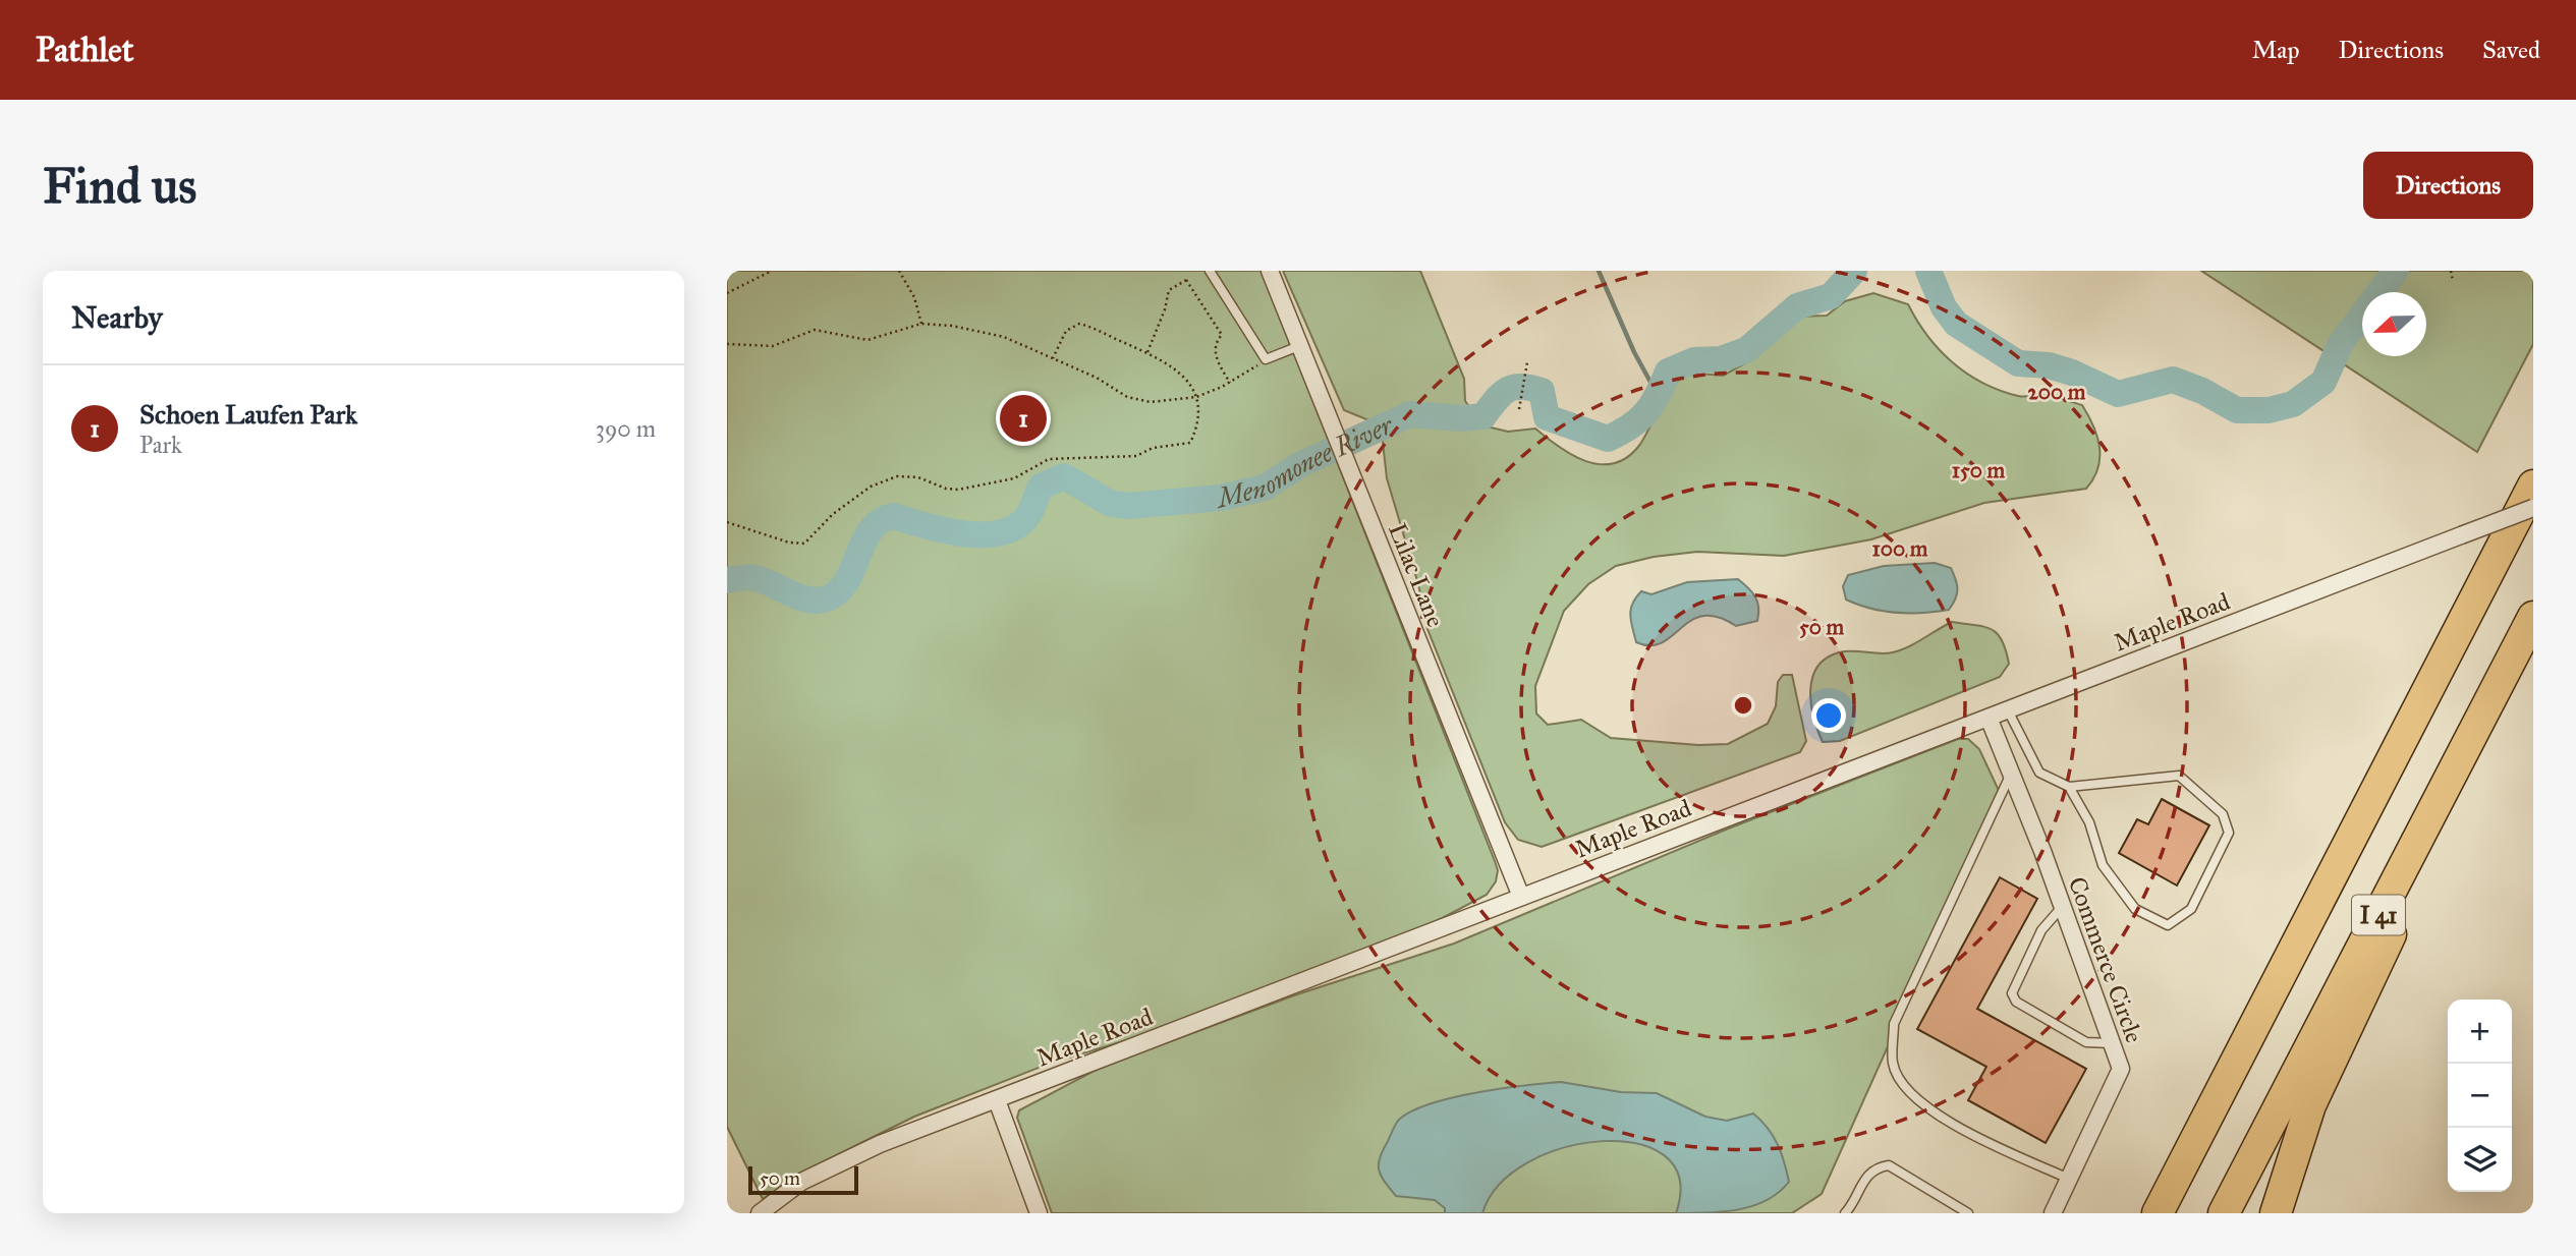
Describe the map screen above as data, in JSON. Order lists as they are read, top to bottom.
{
  "streets": {
    "highway": ["I 41"],
    "street": ["Lilac Lane", "Maple Road", "Commerce Circle"]
  },
  "crossings": [
    ["Lilac Lane", "Maple Road"],
    ["Maple Road", "Commerce Circle"]
  ],
  "water": ["Menomonee River"],
  "scale_bar": "50 m",
  "north": "left",
  "page": {
    "header": "Pathlet",
    "nav": ["Map", "Directions", "Saved"],
    "buttons": "Directions",
    "title": "Find us",
    "heading": "Nearby",
    "list": [
      {
        "mark": "1",
        "name": "Schoen Laufen Park",
        "note": "Park",
        "value": "390 m"
      }
    ],
    "pins": "1",
    "map_buttons": ["+", "−"],
    "scale": "50 m"
  },
  "rings": [
    "200 m",
    "150 m",
    "100 m",
    "50 m"
  ]
}
